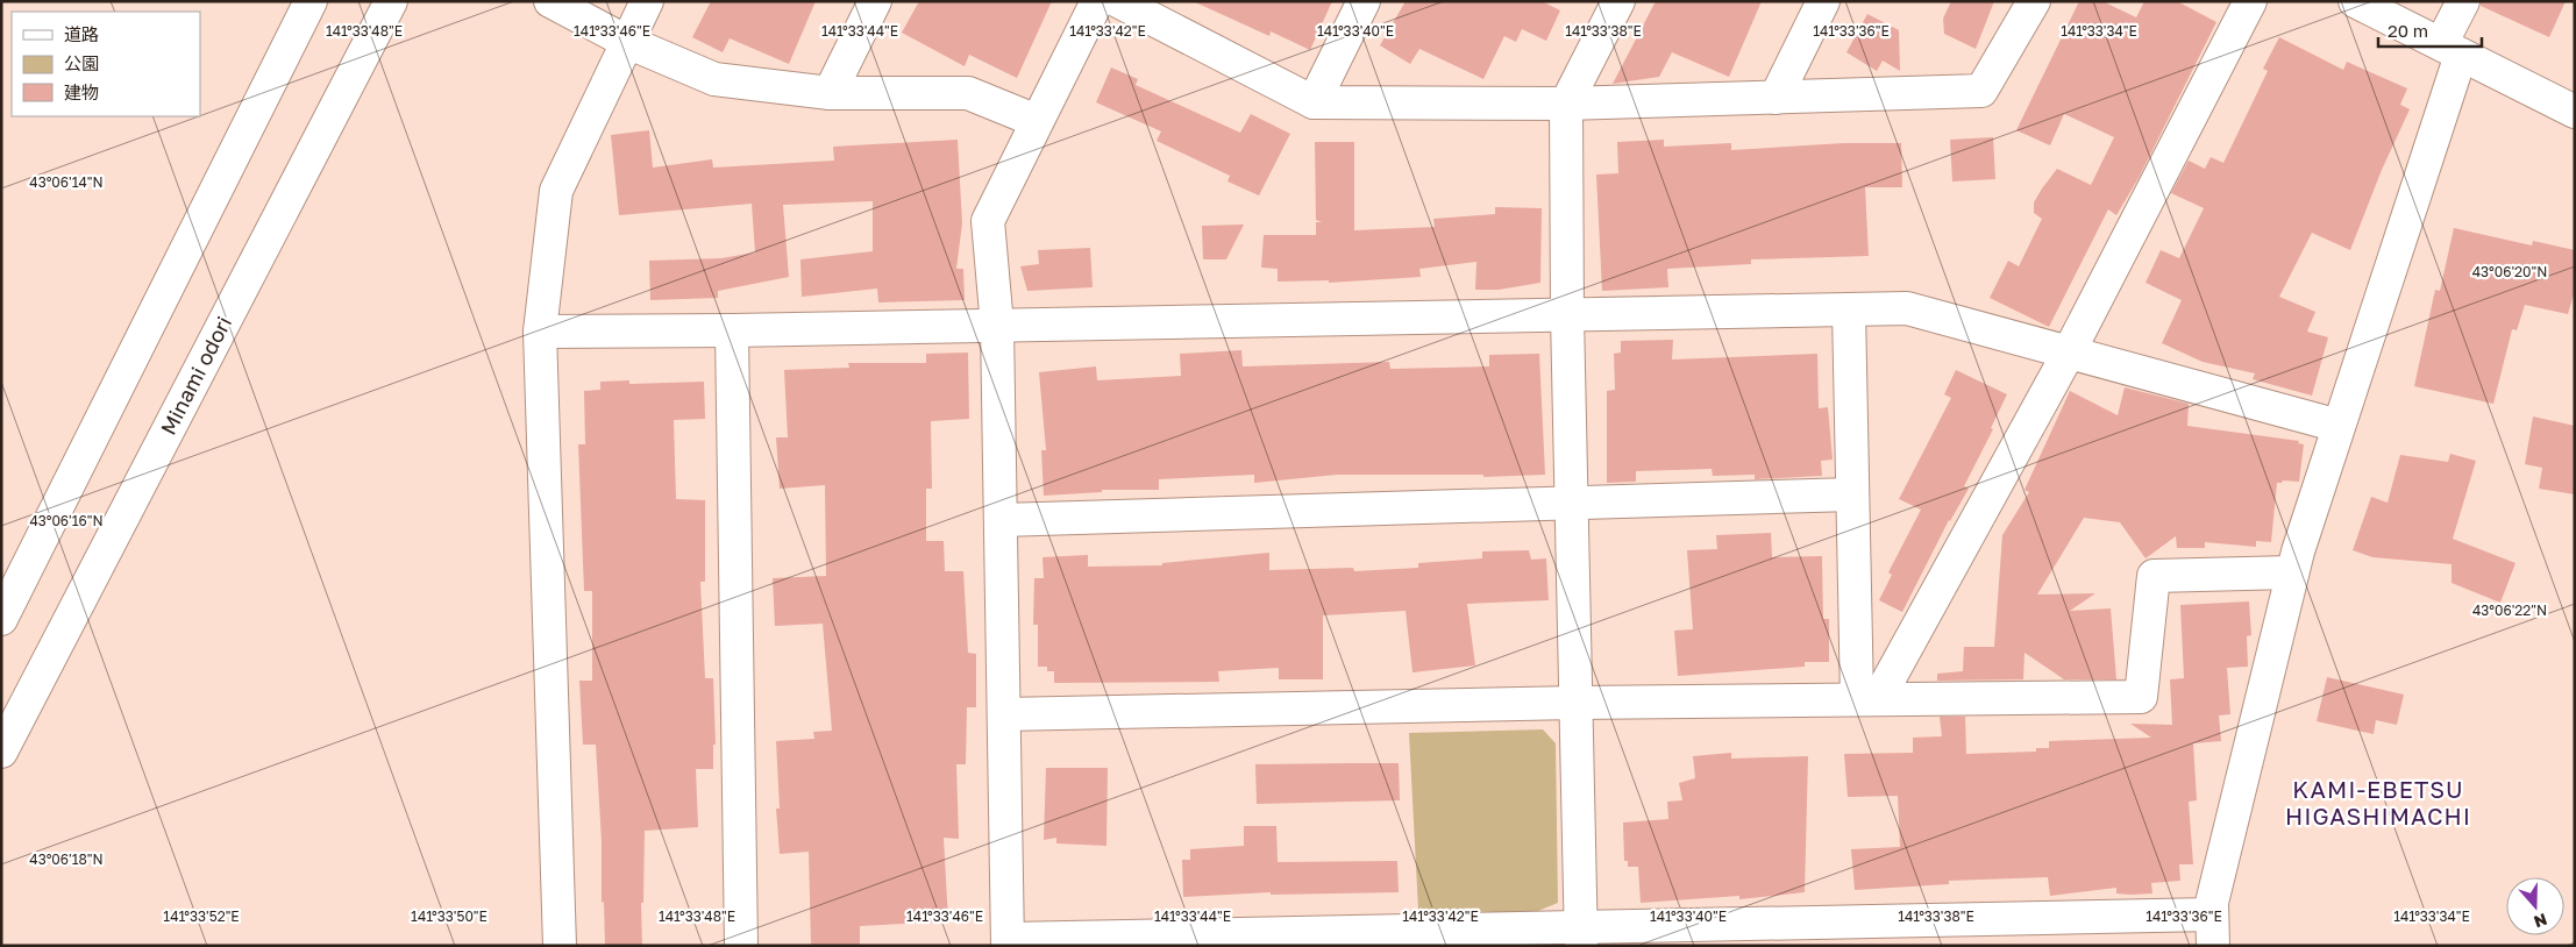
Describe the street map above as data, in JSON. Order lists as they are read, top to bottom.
{
  "streets": {
    "street": ["Minami odori"]
  },
  "districts": ["KAMI-EBETSU HIGASHIMACHI"],
  "legend": ["道路", "公園", "建物"],
  "scale_bar": "20 m",
  "north": "bottom",
  "coordinates": [
    "141°33'48\"E",
    "141°33'46\"E",
    "141°33'44\"E",
    "141°33'42\"E",
    "141°33'40\"E",
    "141°33'38\"E",
    "141°33'36\"E",
    "141°33'34\"E",
    "43°06'14\"N",
    "43°06'20\"N",
    "43°06'16\"N",
    "43°06'22\"N",
    "43°06'18\"N",
    "141°33'52\"E",
    "141°33'50\"E"
  ]
}
